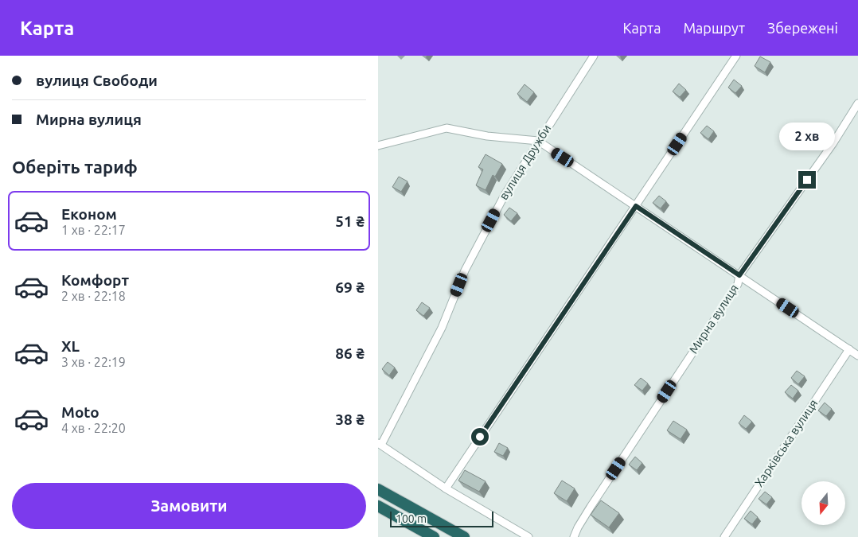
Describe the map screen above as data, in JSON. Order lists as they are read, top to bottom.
{
  "streets": {
    "street": ["вулиця Дружби", "Мирна вулиця", "Харківська вулиця"]
  },
  "scale_bar": "100 m",
  "north": "bottom",
  "page": {
    "header": "Карта",
    "nav": ["Карта", "Маршрут", "Збережені"],
    "banner": ["вулиця Свободи", "Мирна вулиця"],
    "bubble": "2 хв",
    "heading": "Оберіть тариф",
    "list": [
      {
        "name": "Економ",
        "note": "1 хв · 22:17",
        "value": "51 ₴"
      },
      {
        "name": "Комфорт",
        "note": "2 хв · 22:18",
        "value": "69 ₴"
      },
      {
        "name": "XL",
        "note": "3 хв · 22:19",
        "value": "86 ₴"
      },
      {
        "name": "Moto",
        "note": "4 хв · 22:20",
        "value": "38 ₴"
      }
    ],
    "buttons": "Замовити",
    "scale": "100 m"
  }
}
